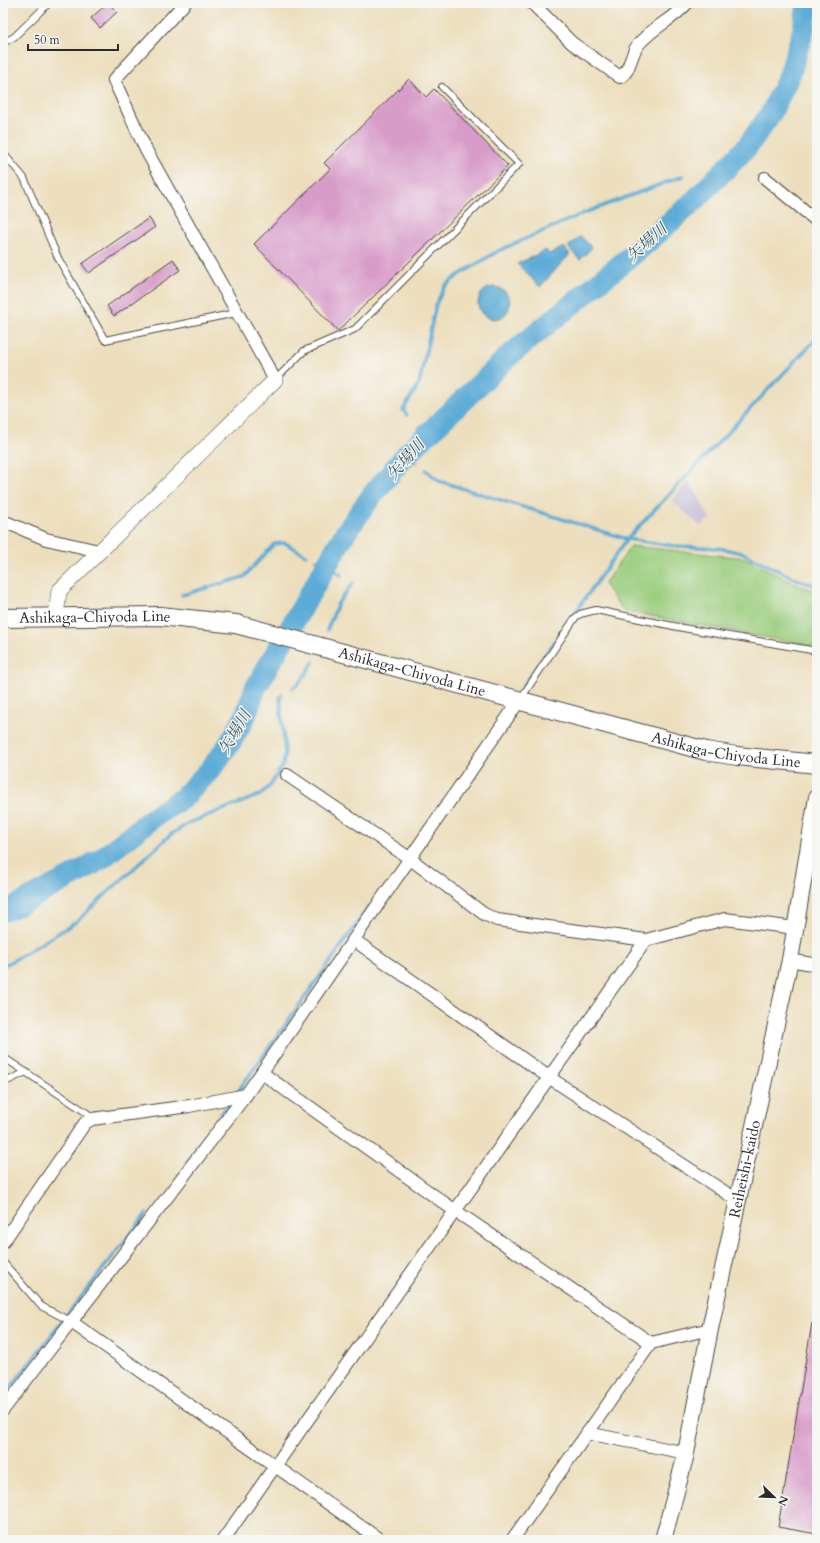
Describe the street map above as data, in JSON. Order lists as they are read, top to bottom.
{
  "streets": {
    "main road": ["Ashikaga-Chiyoda Line", "Reiheishi-kaido"]
  },
  "water": ["矢場川"],
  "scale_bar": "50 m",
  "north": "bottom right"
}
